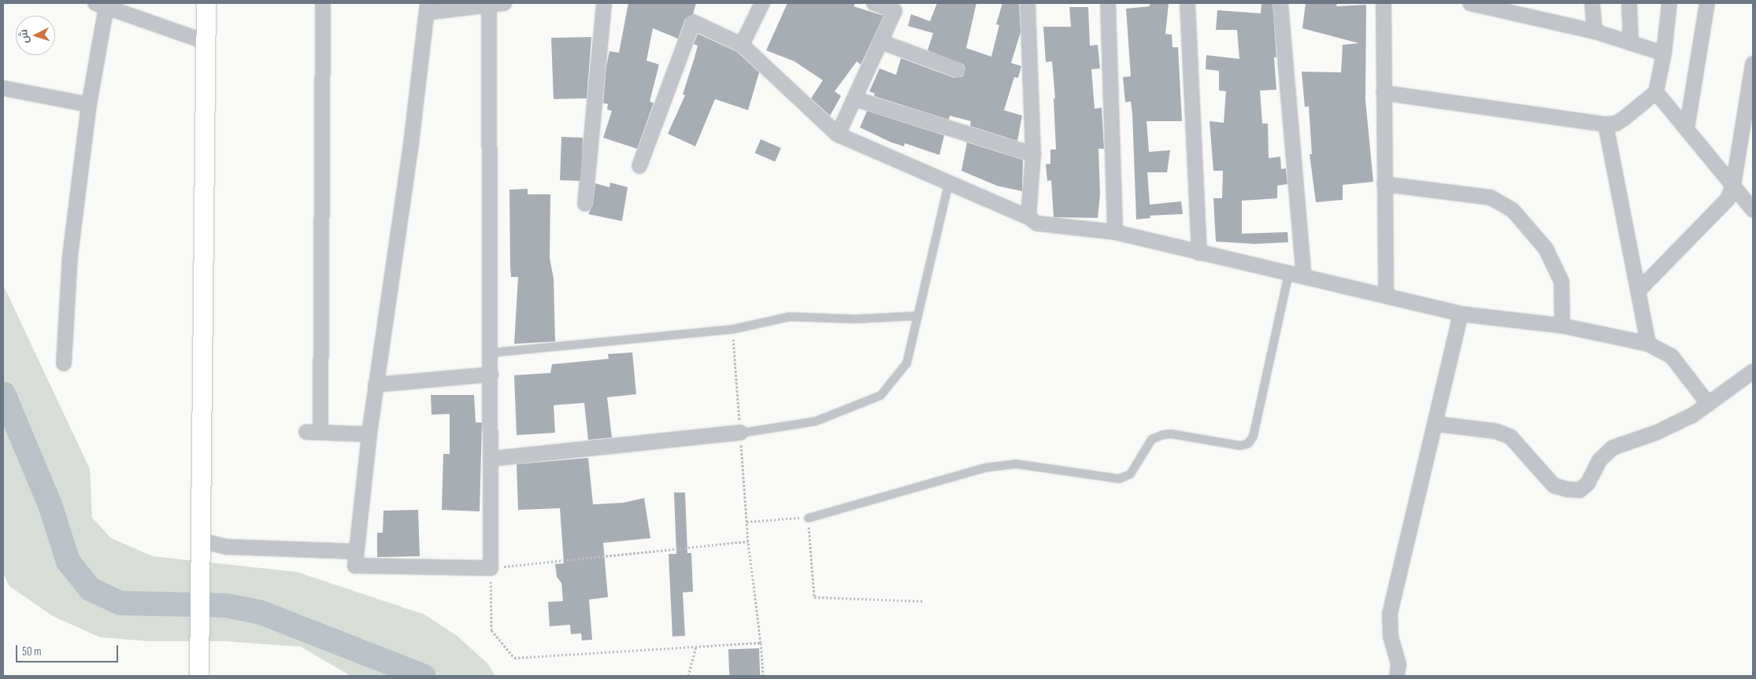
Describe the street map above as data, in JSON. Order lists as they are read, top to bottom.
{
  "scale_bar": "50 m",
  "north": "left"
}
